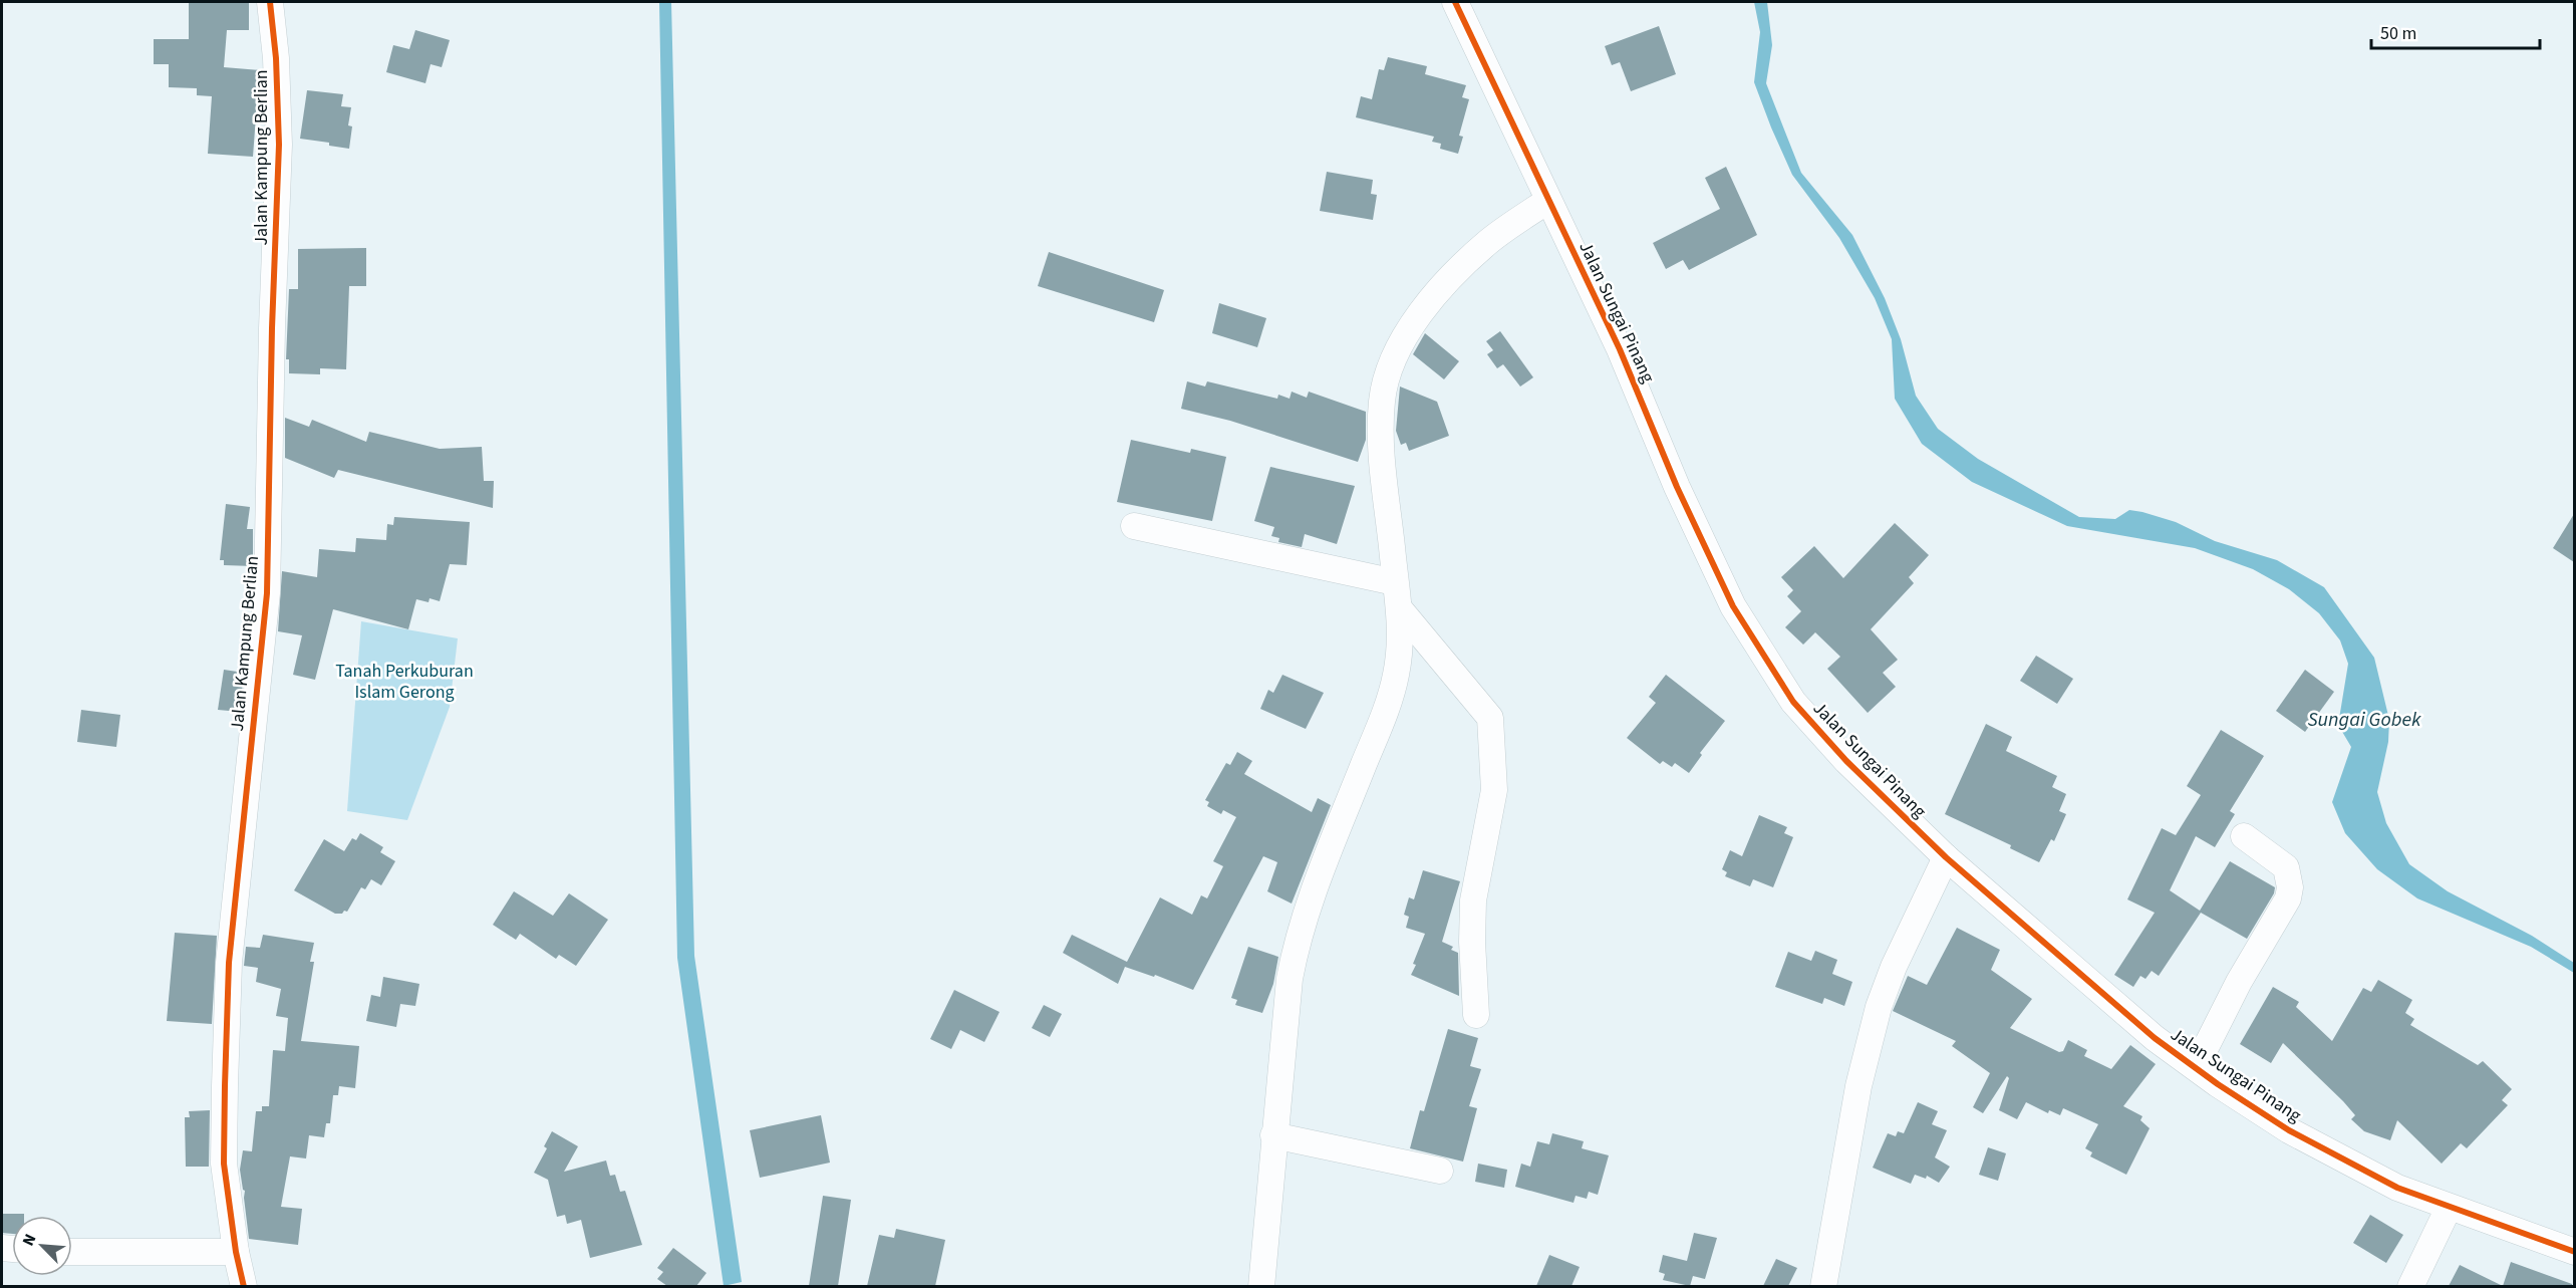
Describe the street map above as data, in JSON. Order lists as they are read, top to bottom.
{
  "streets": {
    "street": ["Jalan Kampung Berlian", "Jalan Sungai Pinang"]
  },
  "water": ["Sungai Gobek"],
  "parks": ["Tanah Perkuburan Islam Gerong"],
  "scale_bar": "50 m",
  "north": "top left"
}
